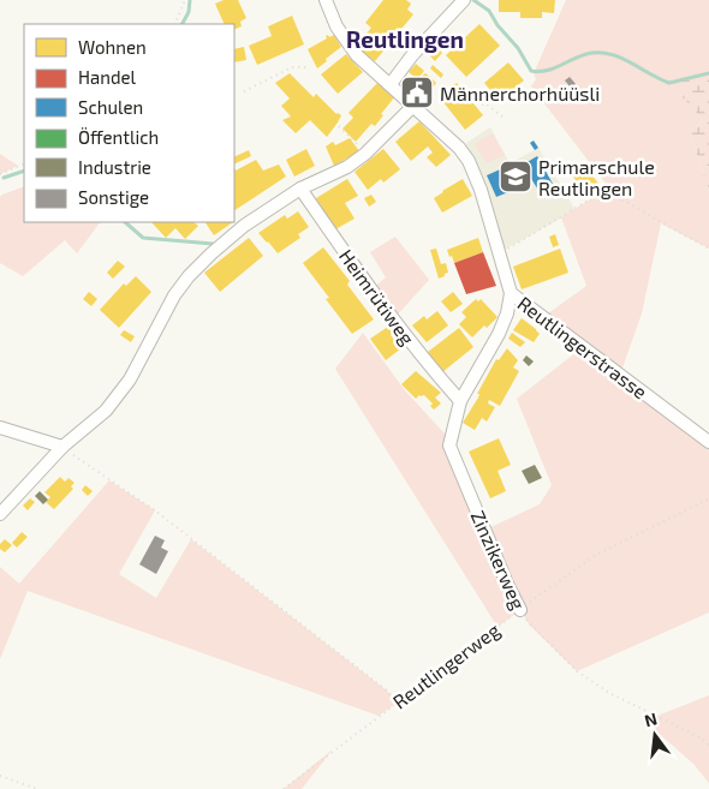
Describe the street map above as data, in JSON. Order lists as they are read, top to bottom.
{
  "streets": {
    "street": ["Heimrütiweg", "Reutlingerstrasse", "Zinzikerweg"],
    "path": ["Reutlingerweg"]
  },
  "crossings": [
    ["Heimrütiweg", "Zinzikerweg"],
    ["Reutlingerstrasse", "Zinzikerweg"],
    ["Zinzikerweg", "Reutlingerweg"]
  ],
  "districts": ["Reutlingen"],
  "places": {
    "public building": ["Männerchorhüüsli"],
    "school or university": ["Primarschule Reutlingen"]
  },
  "legend": [
    "Wohnen",
    "Handel",
    "Schulen",
    "Öffentlich",
    "Industrie",
    "Sonstige"
  ],
  "north": "top"
}
